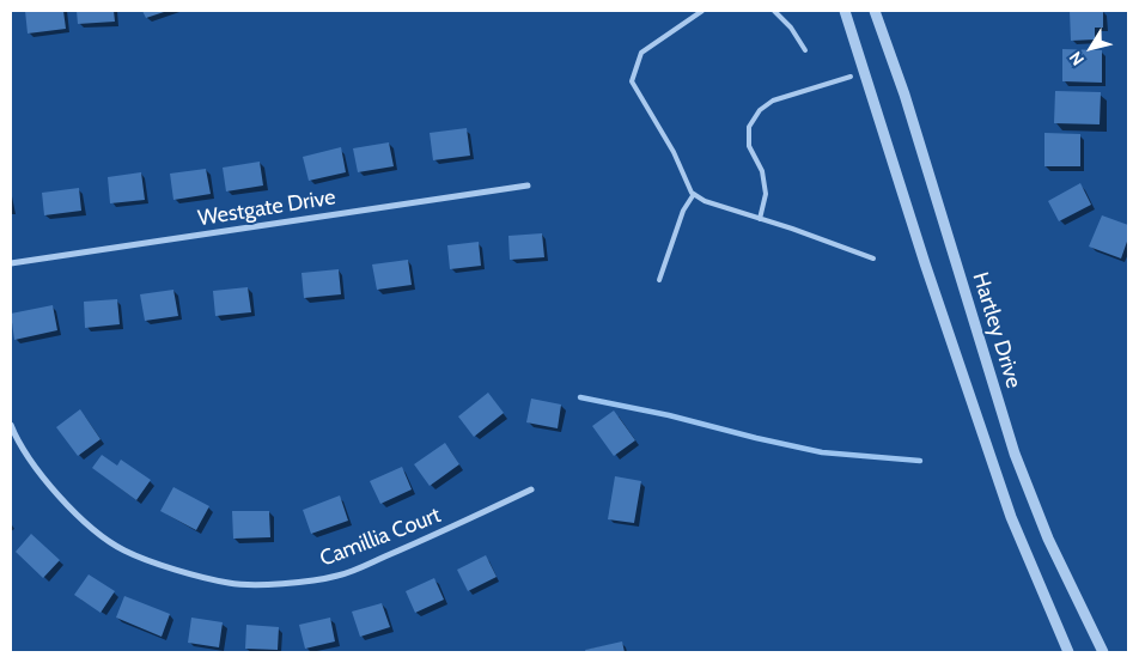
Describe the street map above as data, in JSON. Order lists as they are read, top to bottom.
{
  "streets": {
    "street": ["Westgate Drive", "Hartley Drive", "Camillia Court"]
  },
  "north": "bottom left"
}
